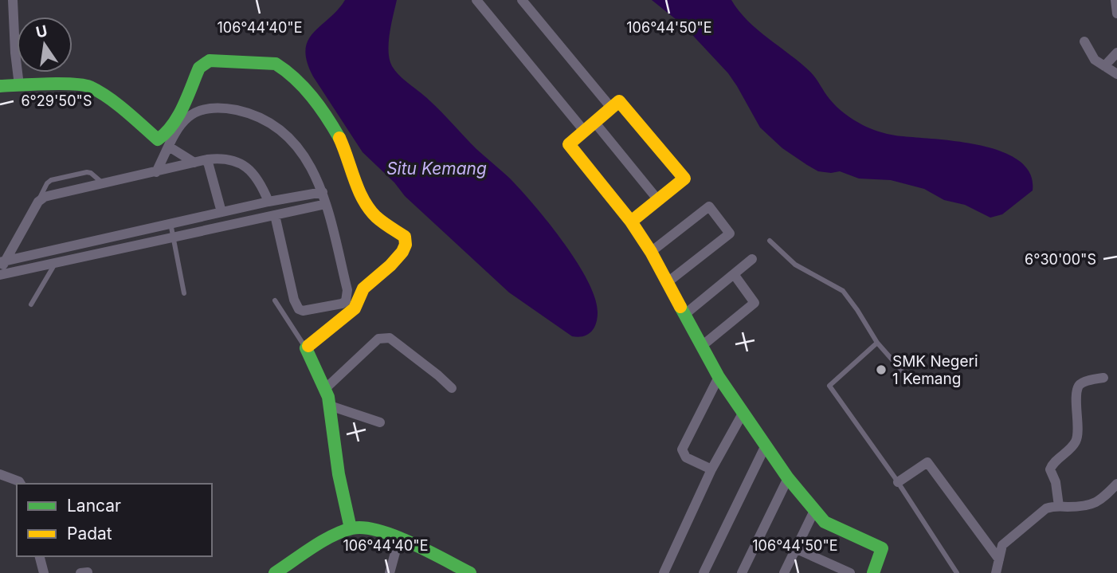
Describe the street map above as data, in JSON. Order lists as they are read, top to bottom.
{
  "water": ["Situ Kemang"],
  "places": ["SMK Negeri 1 Kemang"],
  "legend": ["Lancar", "Padat"],
  "north": "top",
  "coordinates": [
    "106°44'40\"E",
    "106°44'50\"E",
    "6°29'50\"S",
    "6°30'00\"S"
  ]
}
